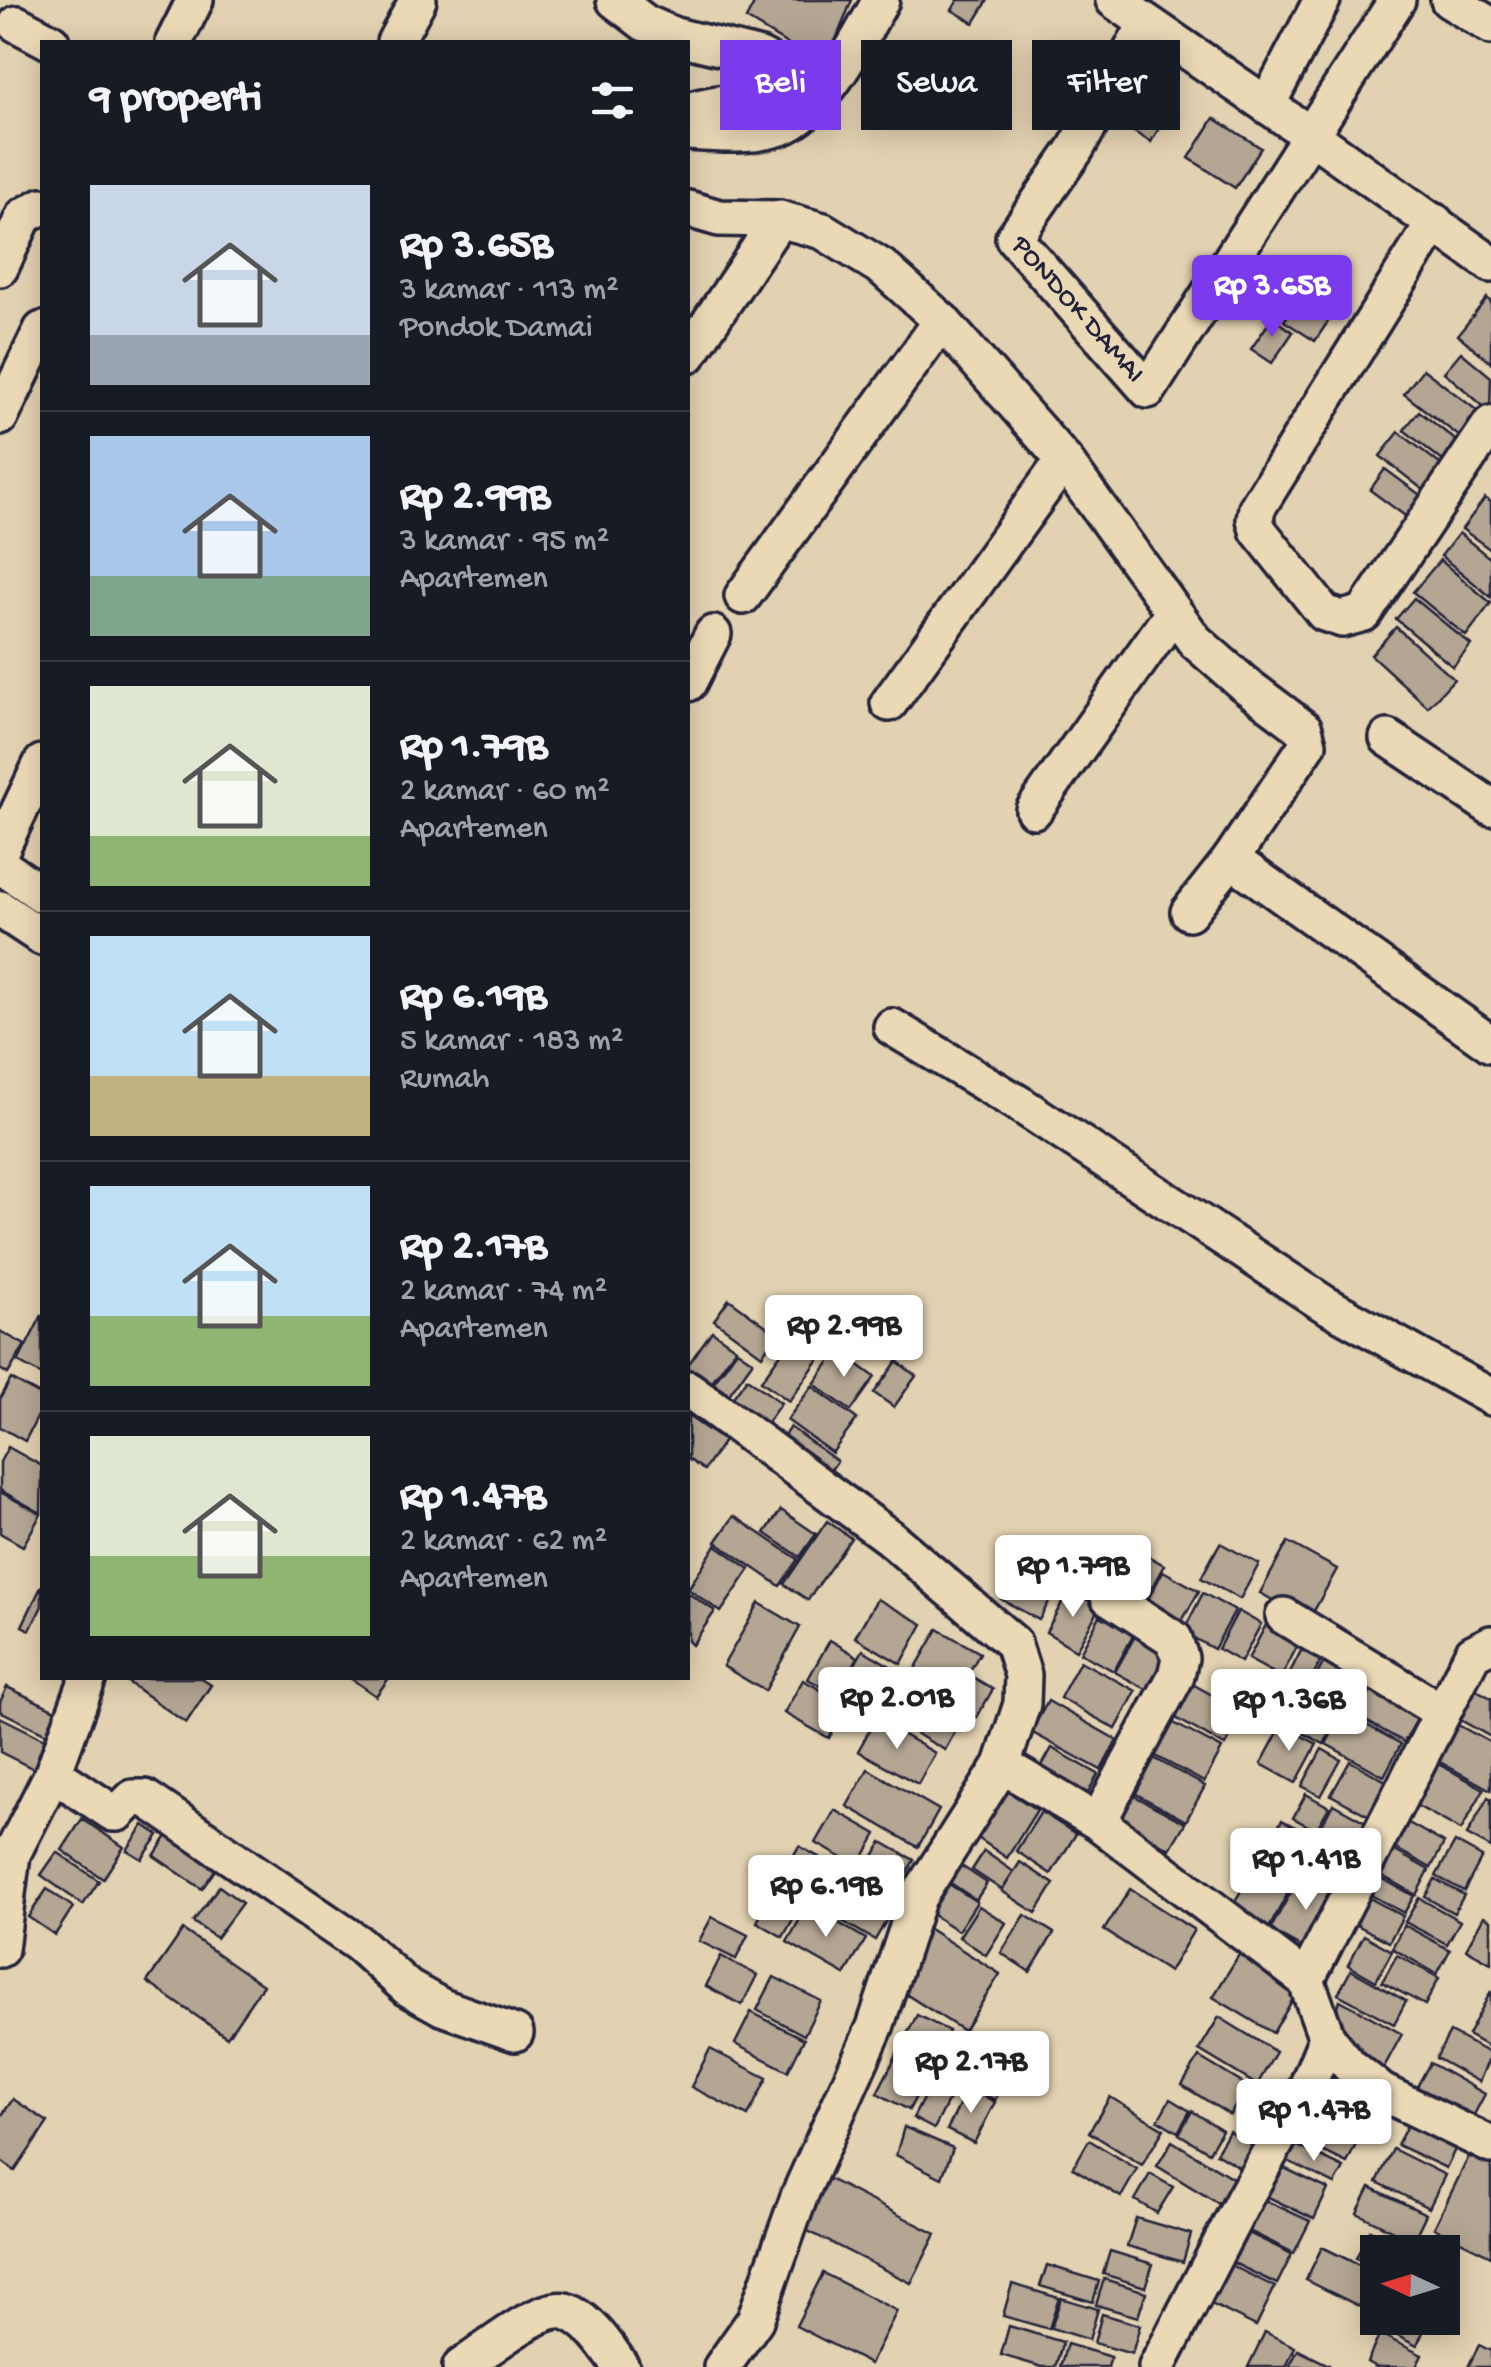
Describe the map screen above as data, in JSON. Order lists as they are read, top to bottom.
{
  "streets": {
    "street": ["PONDOK DAMAI"]
  },
  "north": "left",
  "page": {
    "chip": ["Beli", "Sewa", "Filter"],
    "heading": "9 properti",
    "list": [
      {
        "name": "Rp 3.65B",
        "note": "3 kamar · 113 m² · Pondok Damai"
      },
      {
        "name": "Rp 2.99B",
        "note": "3 kamar · 95 m² · Apartemen"
      },
      {
        "name": "Rp 1.79B",
        "note": "2 kamar · 60 m² · Apartemen"
      },
      {
        "name": "Rp 6.19B",
        "note": "5 kamar · 183 m² · Rumah"
      },
      {
        "name": "Rp 2.17B",
        "note": "2 kamar · 74 m² · Apartemen"
      },
      {
        "name": "Rp 1.47B",
        "note": "2 kamar · 62 m² · Apartemen"
      }
    ],
    "price": [
      "Rp 3.65B",
      "Rp 2.99B",
      "Rp 1.79B",
      "Rp 2.01B",
      "Rp 1.36B",
      "Rp 1.41B",
      "Rp 6.19B",
      "Rp 2.17B",
      "Rp 1.47B"
    ]
  }
}
